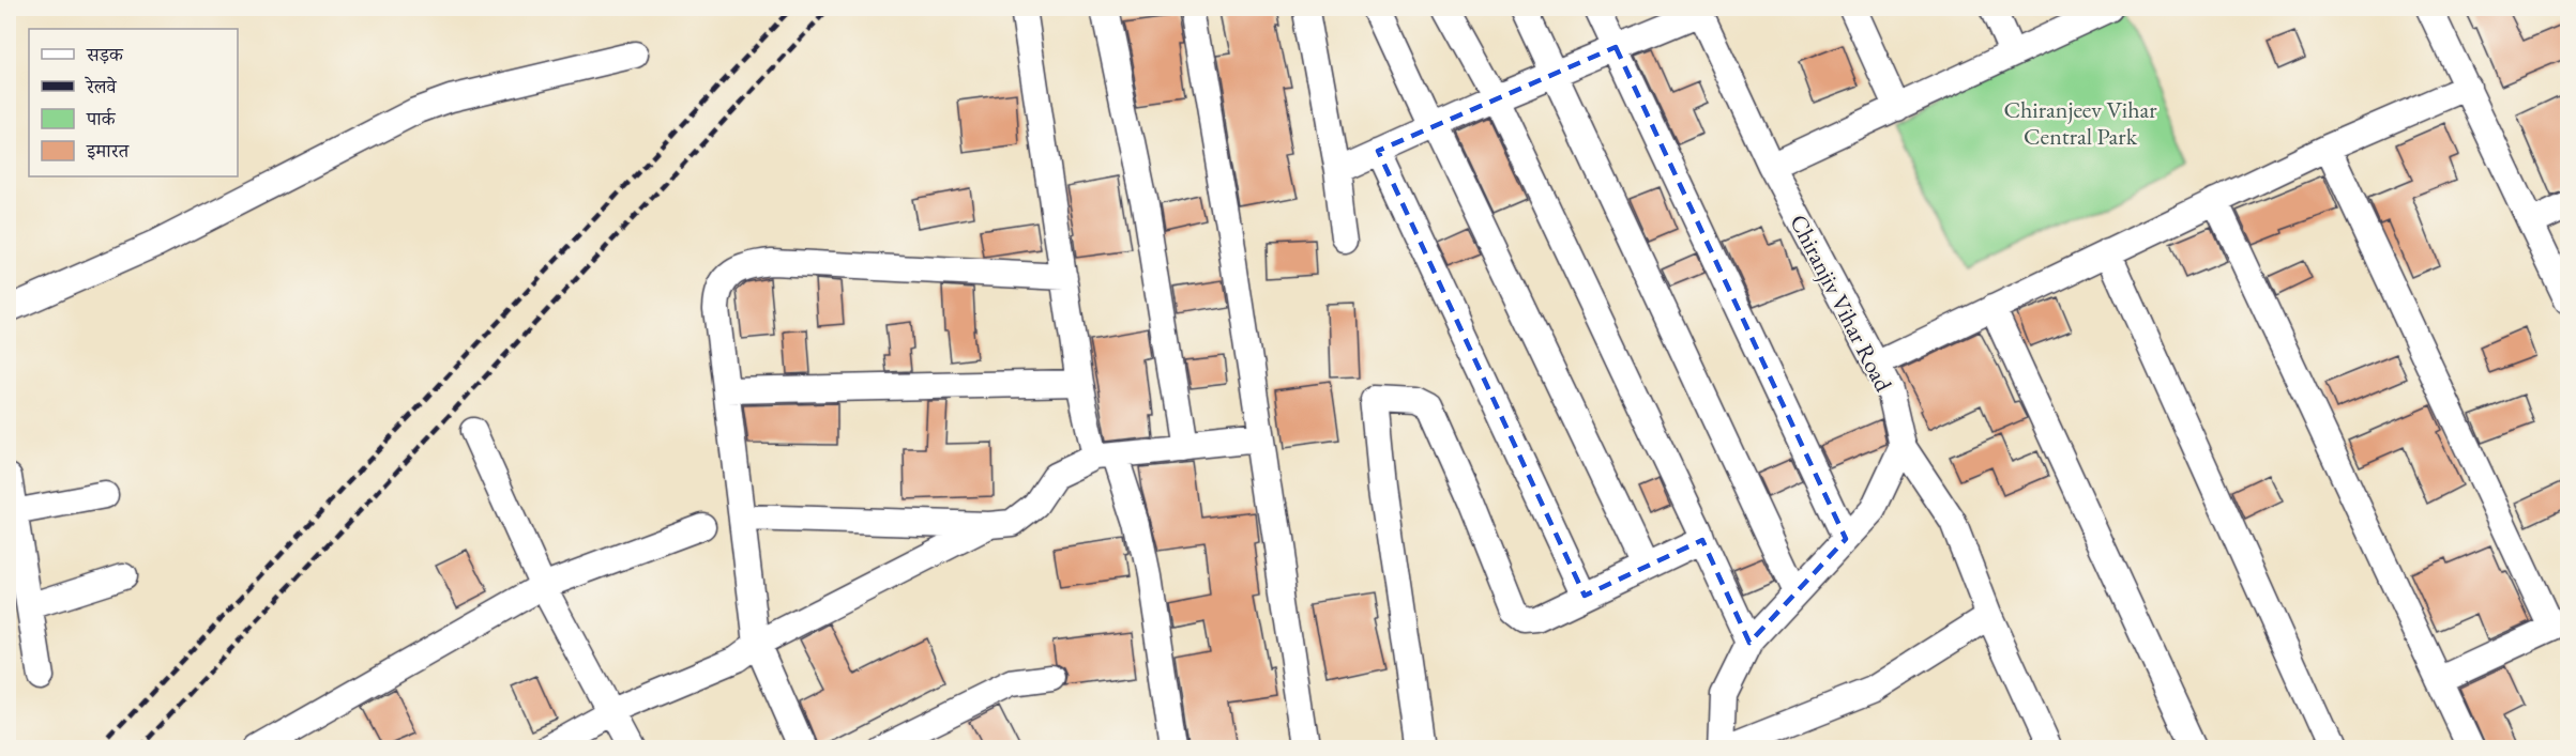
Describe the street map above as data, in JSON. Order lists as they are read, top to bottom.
{
  "streets": {
    "street": ["Chiranjiv Vihar Road"]
  },
  "parks": ["Chiranjeev Vihar Central Park"],
  "legend": [
    "सड़क",
    "रेलवे",
    "पार्क",
    "इमारत"
  ]
}
